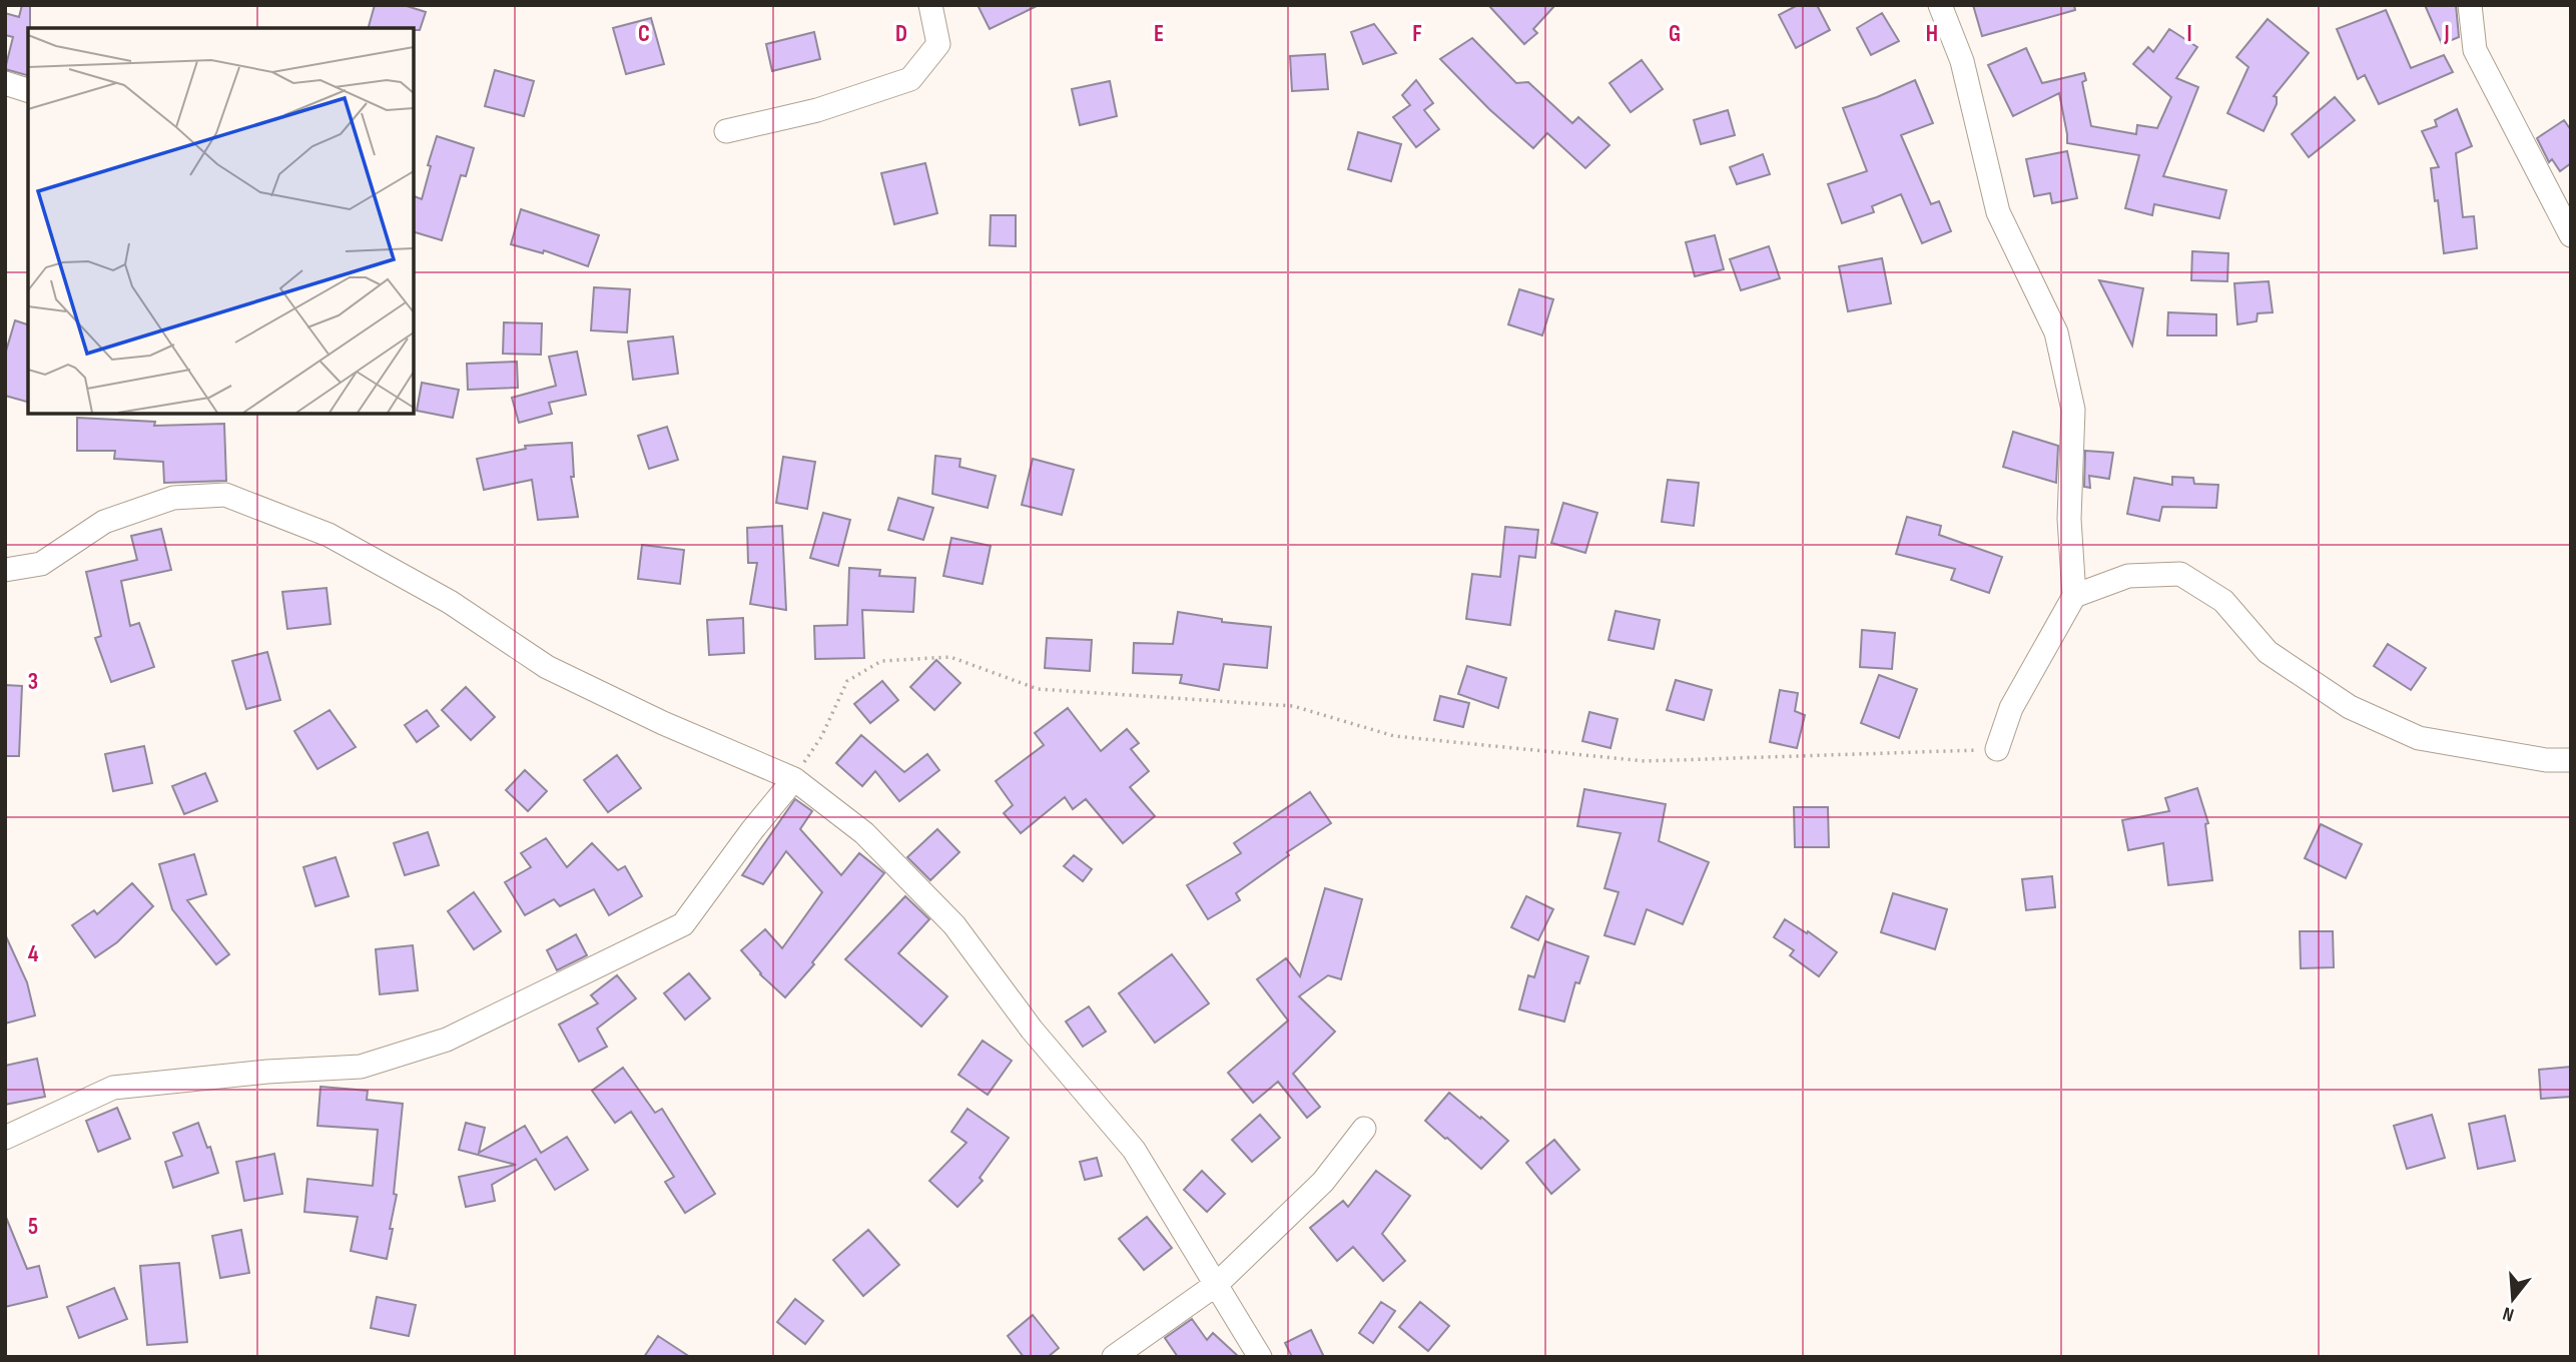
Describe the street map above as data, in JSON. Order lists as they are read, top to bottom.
{
  "north": "bottom",
  "grid": {
    "columns": [
      "C",
      "D",
      "E",
      "F",
      "G",
      "H",
      "I",
      "J"
    ],
    "rows": ["3", "4", "5"]
  }
}
